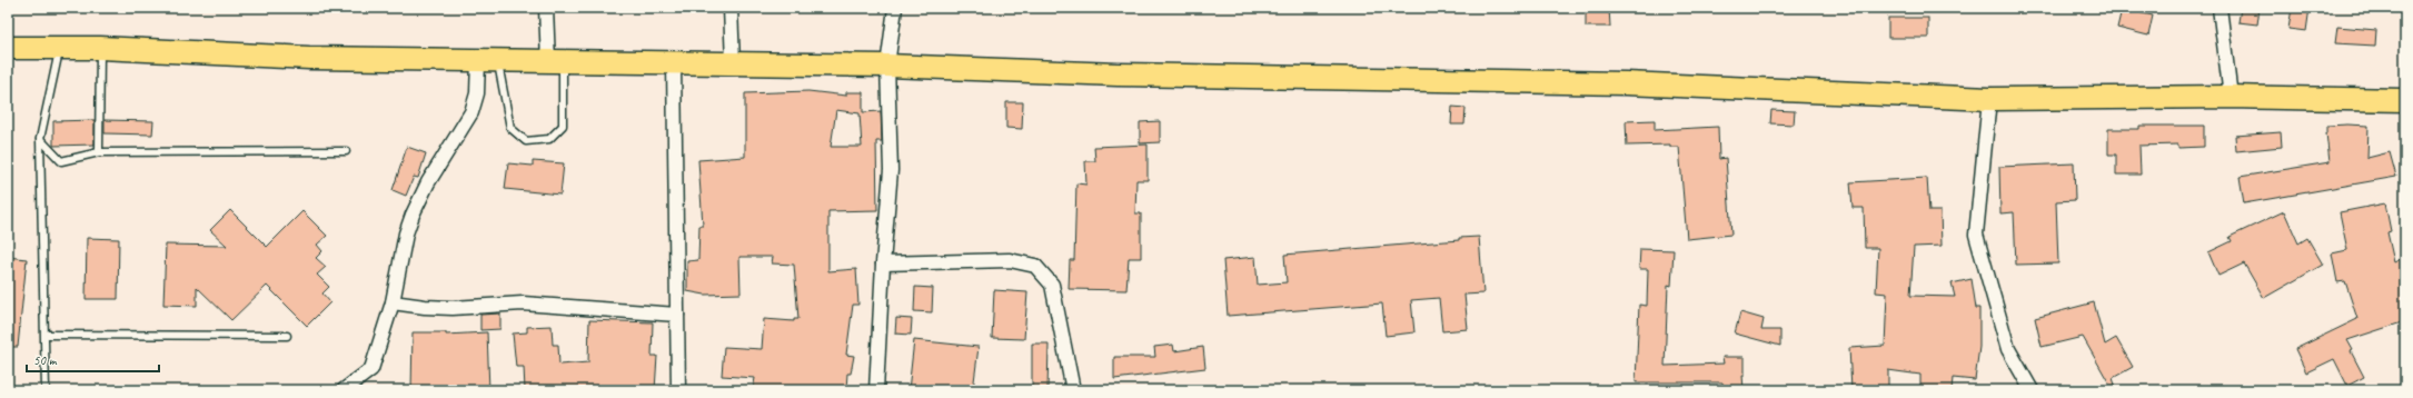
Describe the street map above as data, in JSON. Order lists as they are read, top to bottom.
{
  "scale_bar": "50 m"
}
